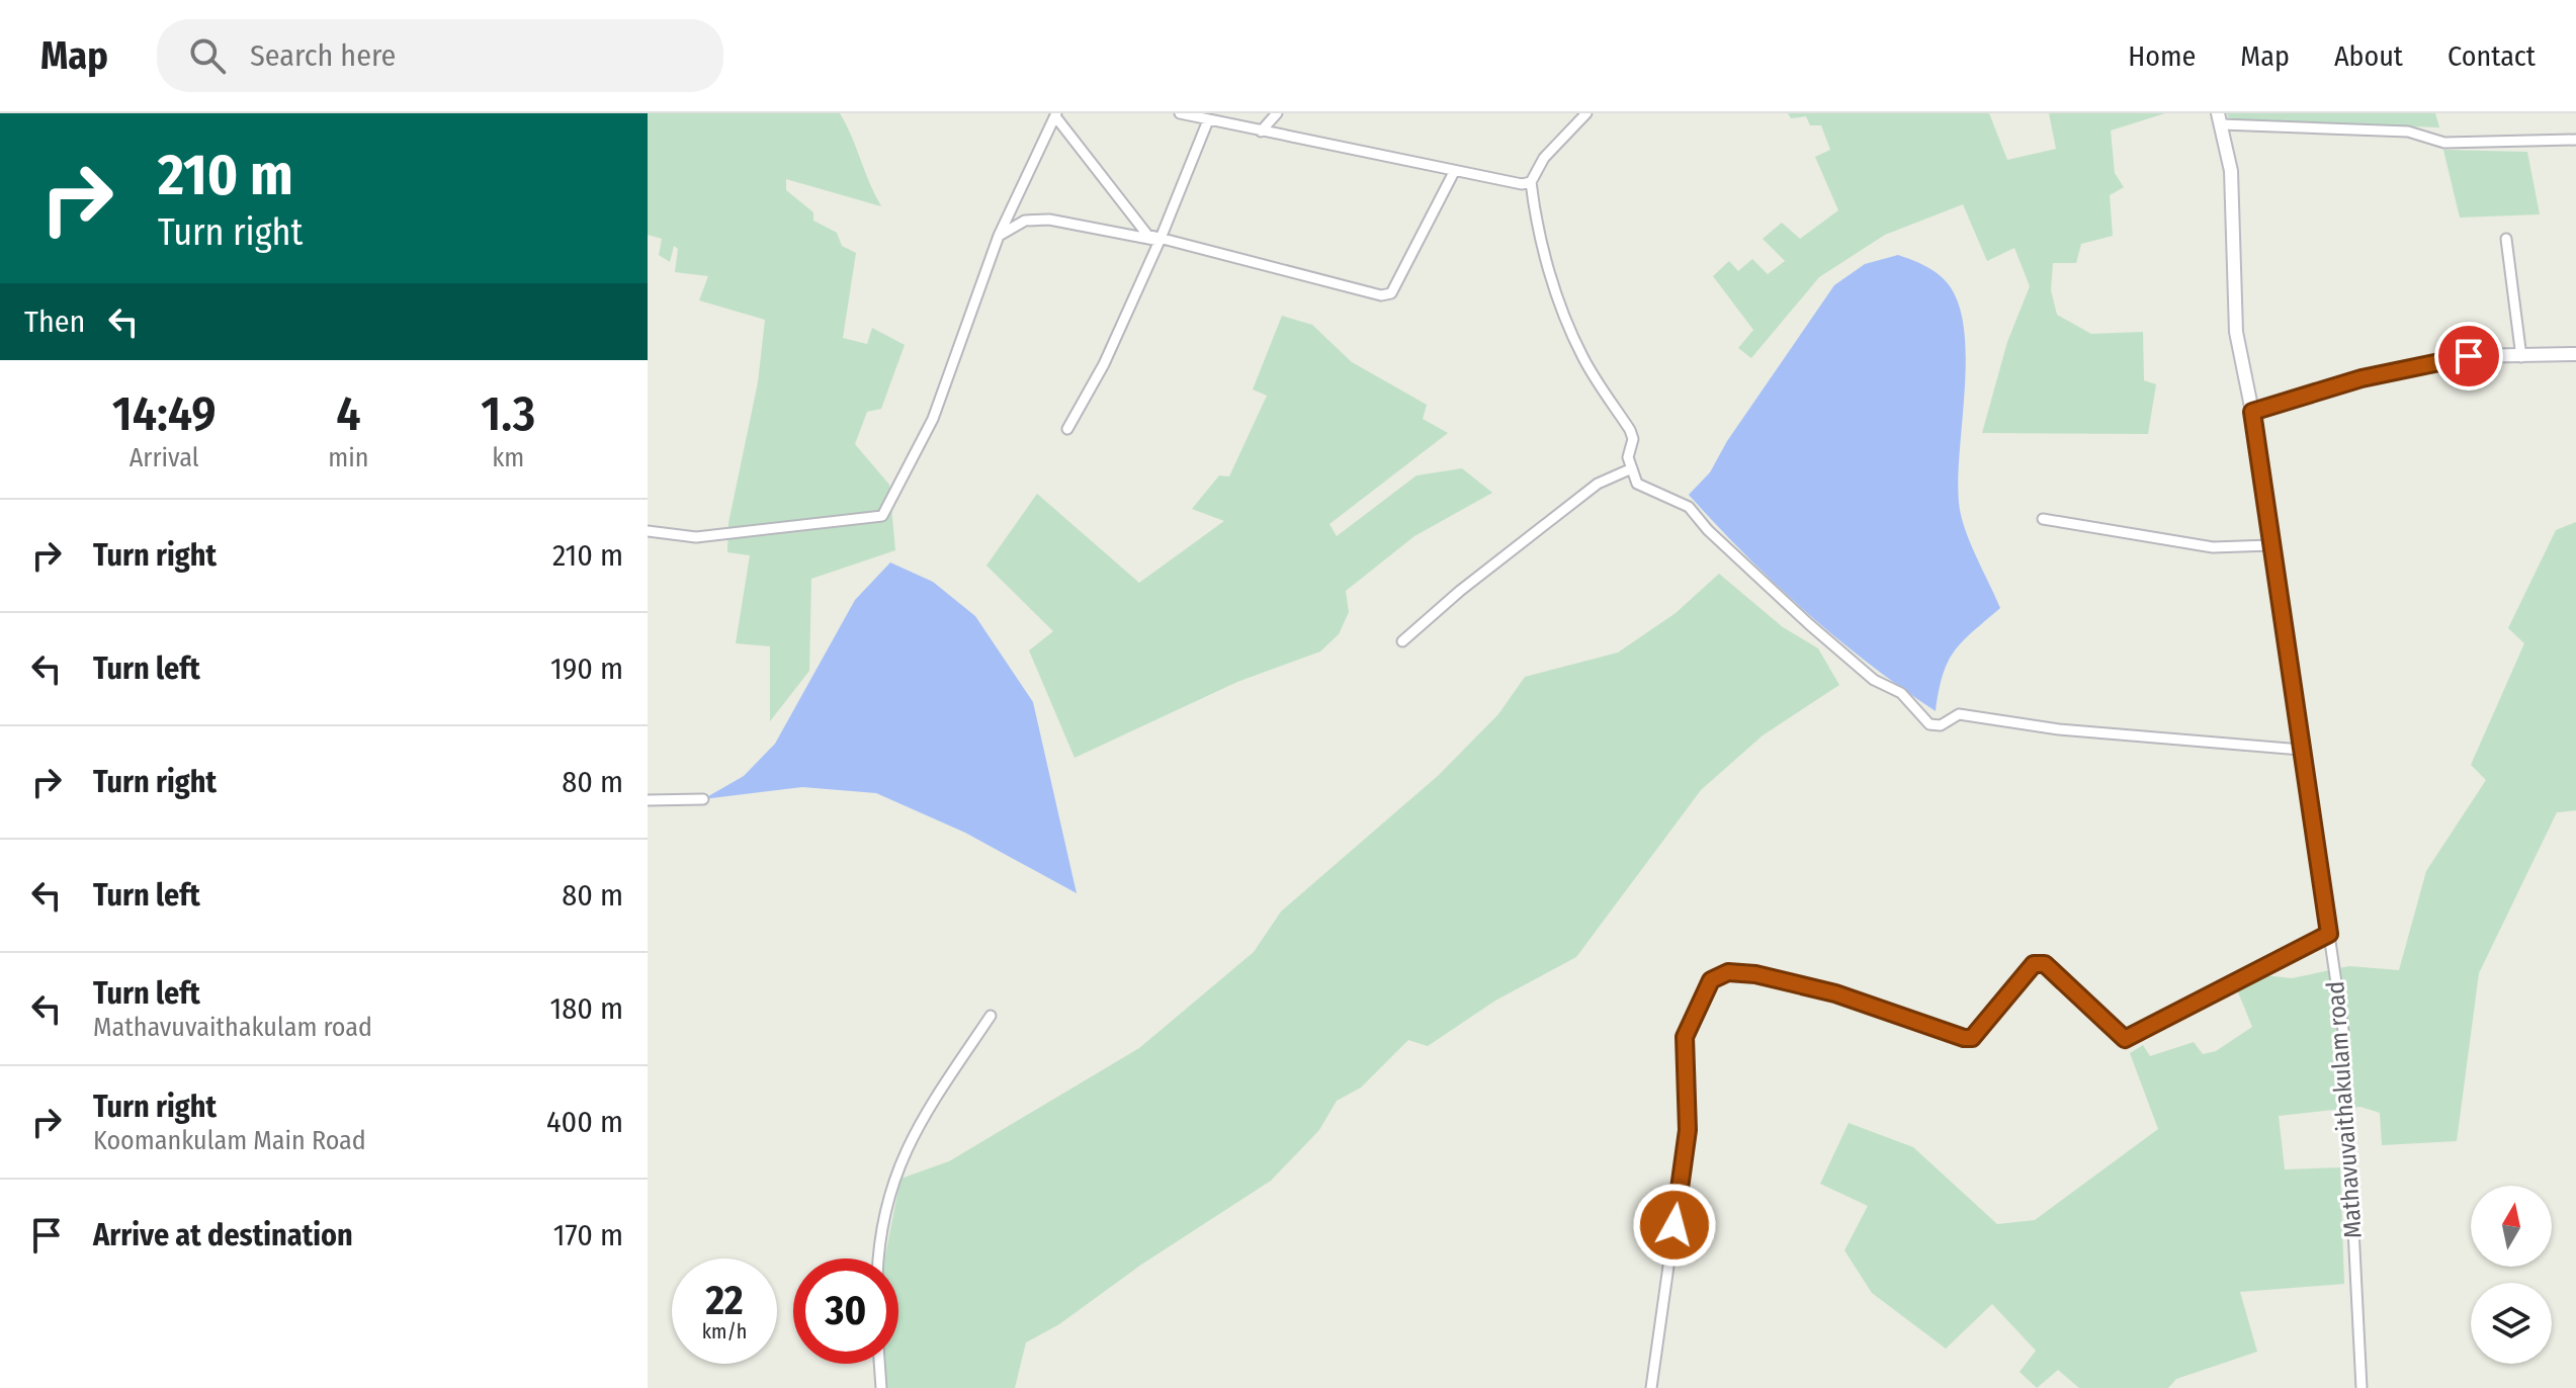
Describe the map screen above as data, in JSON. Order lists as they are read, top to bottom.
{
  "streets": {
    "street": ["Mathavuvaithakulam road"]
  },
  "north": "top",
  "page": {
    "header": "Map",
    "search": "Search here",
    "nav": [
      "Home",
      "Map",
      "About",
      "Contact"
    ],
    "turn": ["210 m", "Turn right"],
    "then": "Then",
    "eta": [
      "14:49",
      "Arrival",
      "4",
      "min",
      "1.3",
      "km"
    ],
    "list": [
      {
        "name": "Turn right",
        "value": "210 m"
      },
      {
        "name": "Turn left",
        "value": "190 m"
      },
      {
        "name": "Turn right",
        "value": "80 m"
      },
      {
        "name": "Turn left",
        "value": "80 m"
      },
      {
        "name": "Turn left",
        "note": "Mathavuvaithakulam road",
        "value": "180 m"
      },
      {
        "name": "Turn right",
        "note": "Koomankulam Main Road",
        "value": "400 m"
      },
      {
        "name": "Arrive at destination",
        "value": "170 m"
      }
    ],
    "speed": "22 km/h",
    "limit": "30"
  }
}
